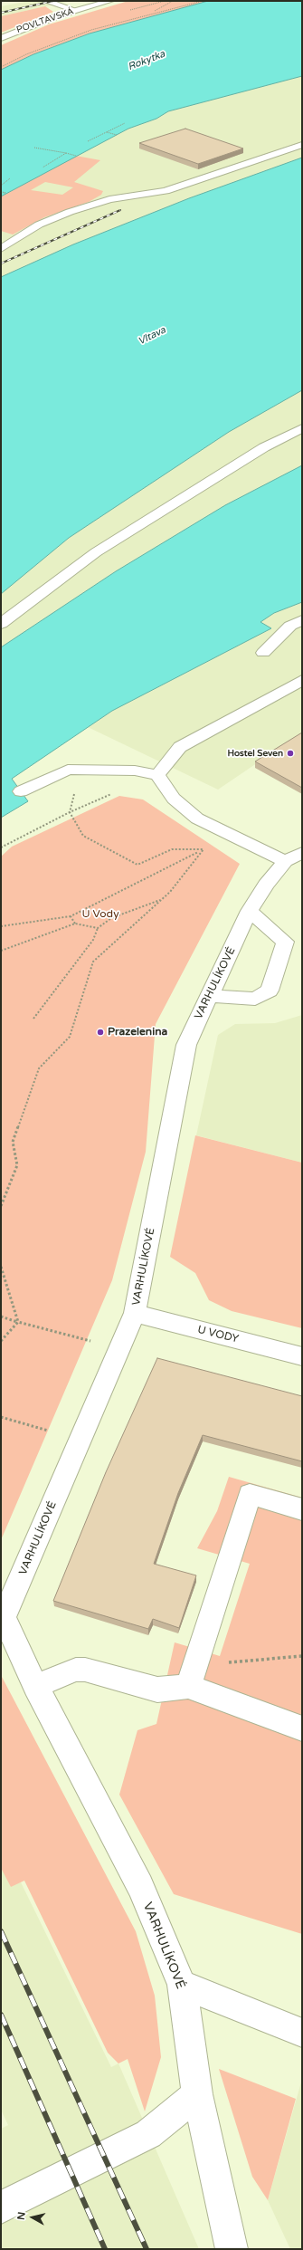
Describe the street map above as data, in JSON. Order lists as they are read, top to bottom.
{
  "streets": {
    "street": ["POVLTAVSKÁ", "VARHULÍKOVÉ", "U VODY"]
  },
  "crossings": [
    ["VARHULÍKOVÉ", "U VODY"]
  ],
  "water": ["Rokytka", "Vltava"],
  "parks": ["U Vody"],
  "places": ["Hostel Seven", "Prazelenina"],
  "north": "left"
}
